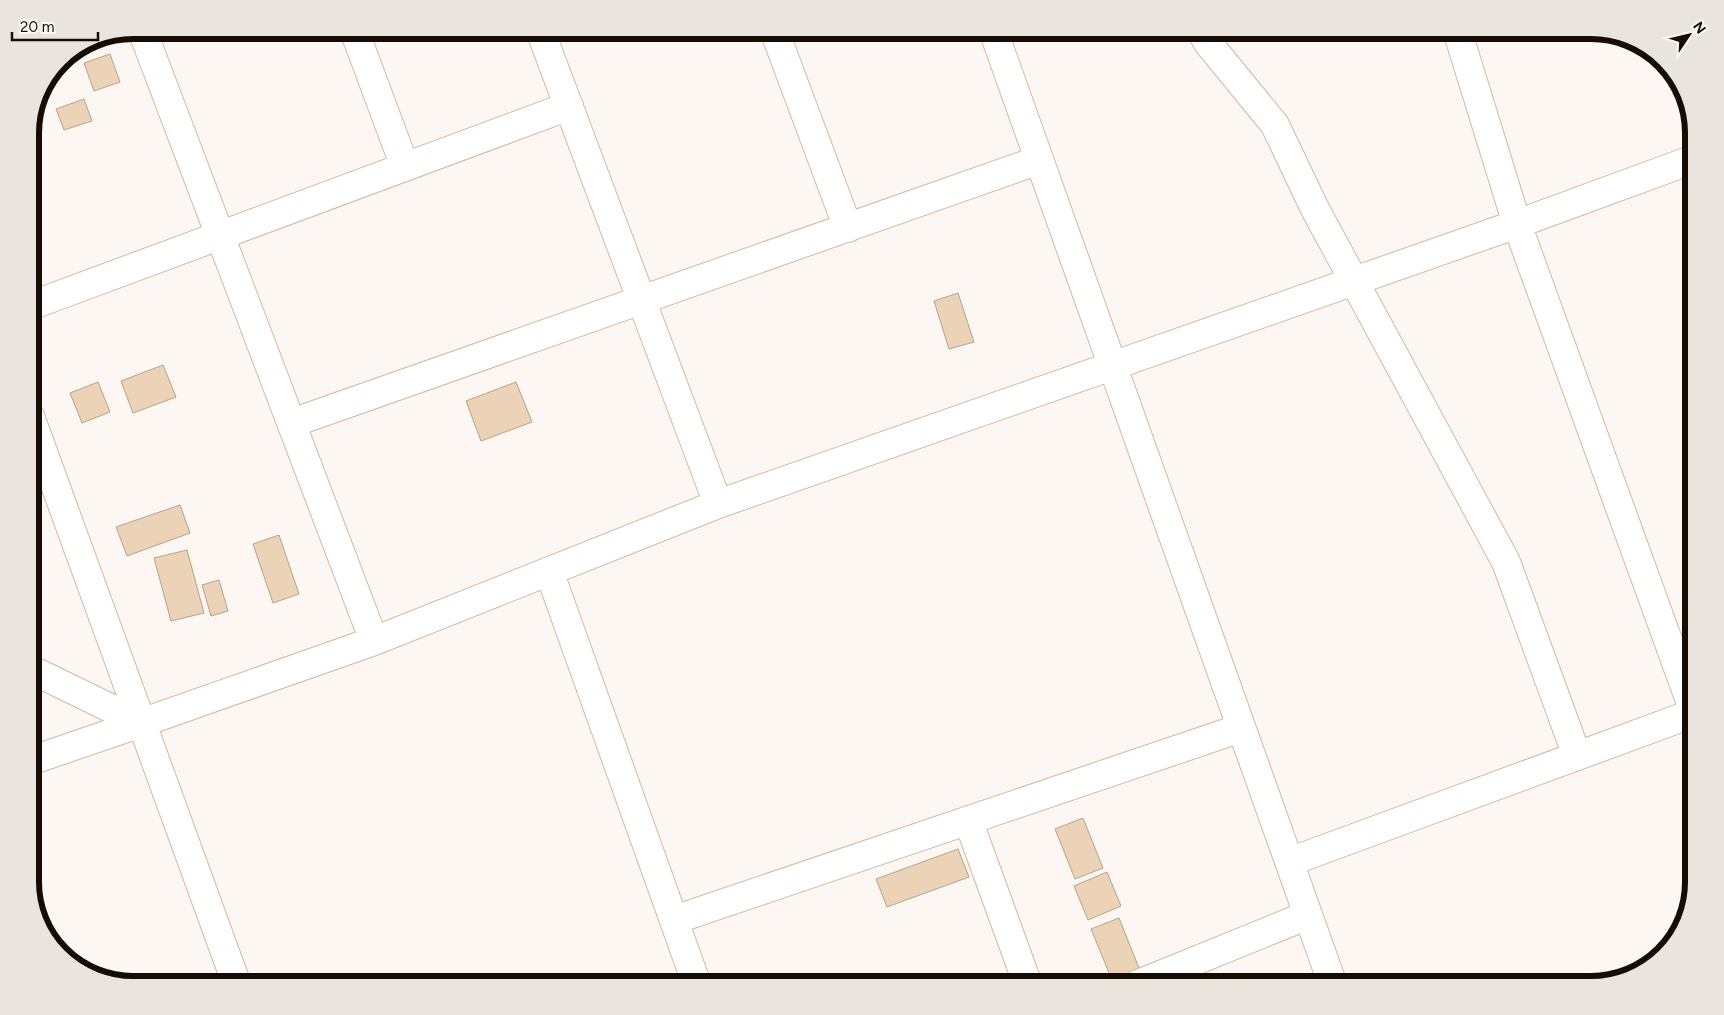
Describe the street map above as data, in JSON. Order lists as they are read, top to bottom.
{
  "scale_bar": "20 m",
  "north": "top right"
}
